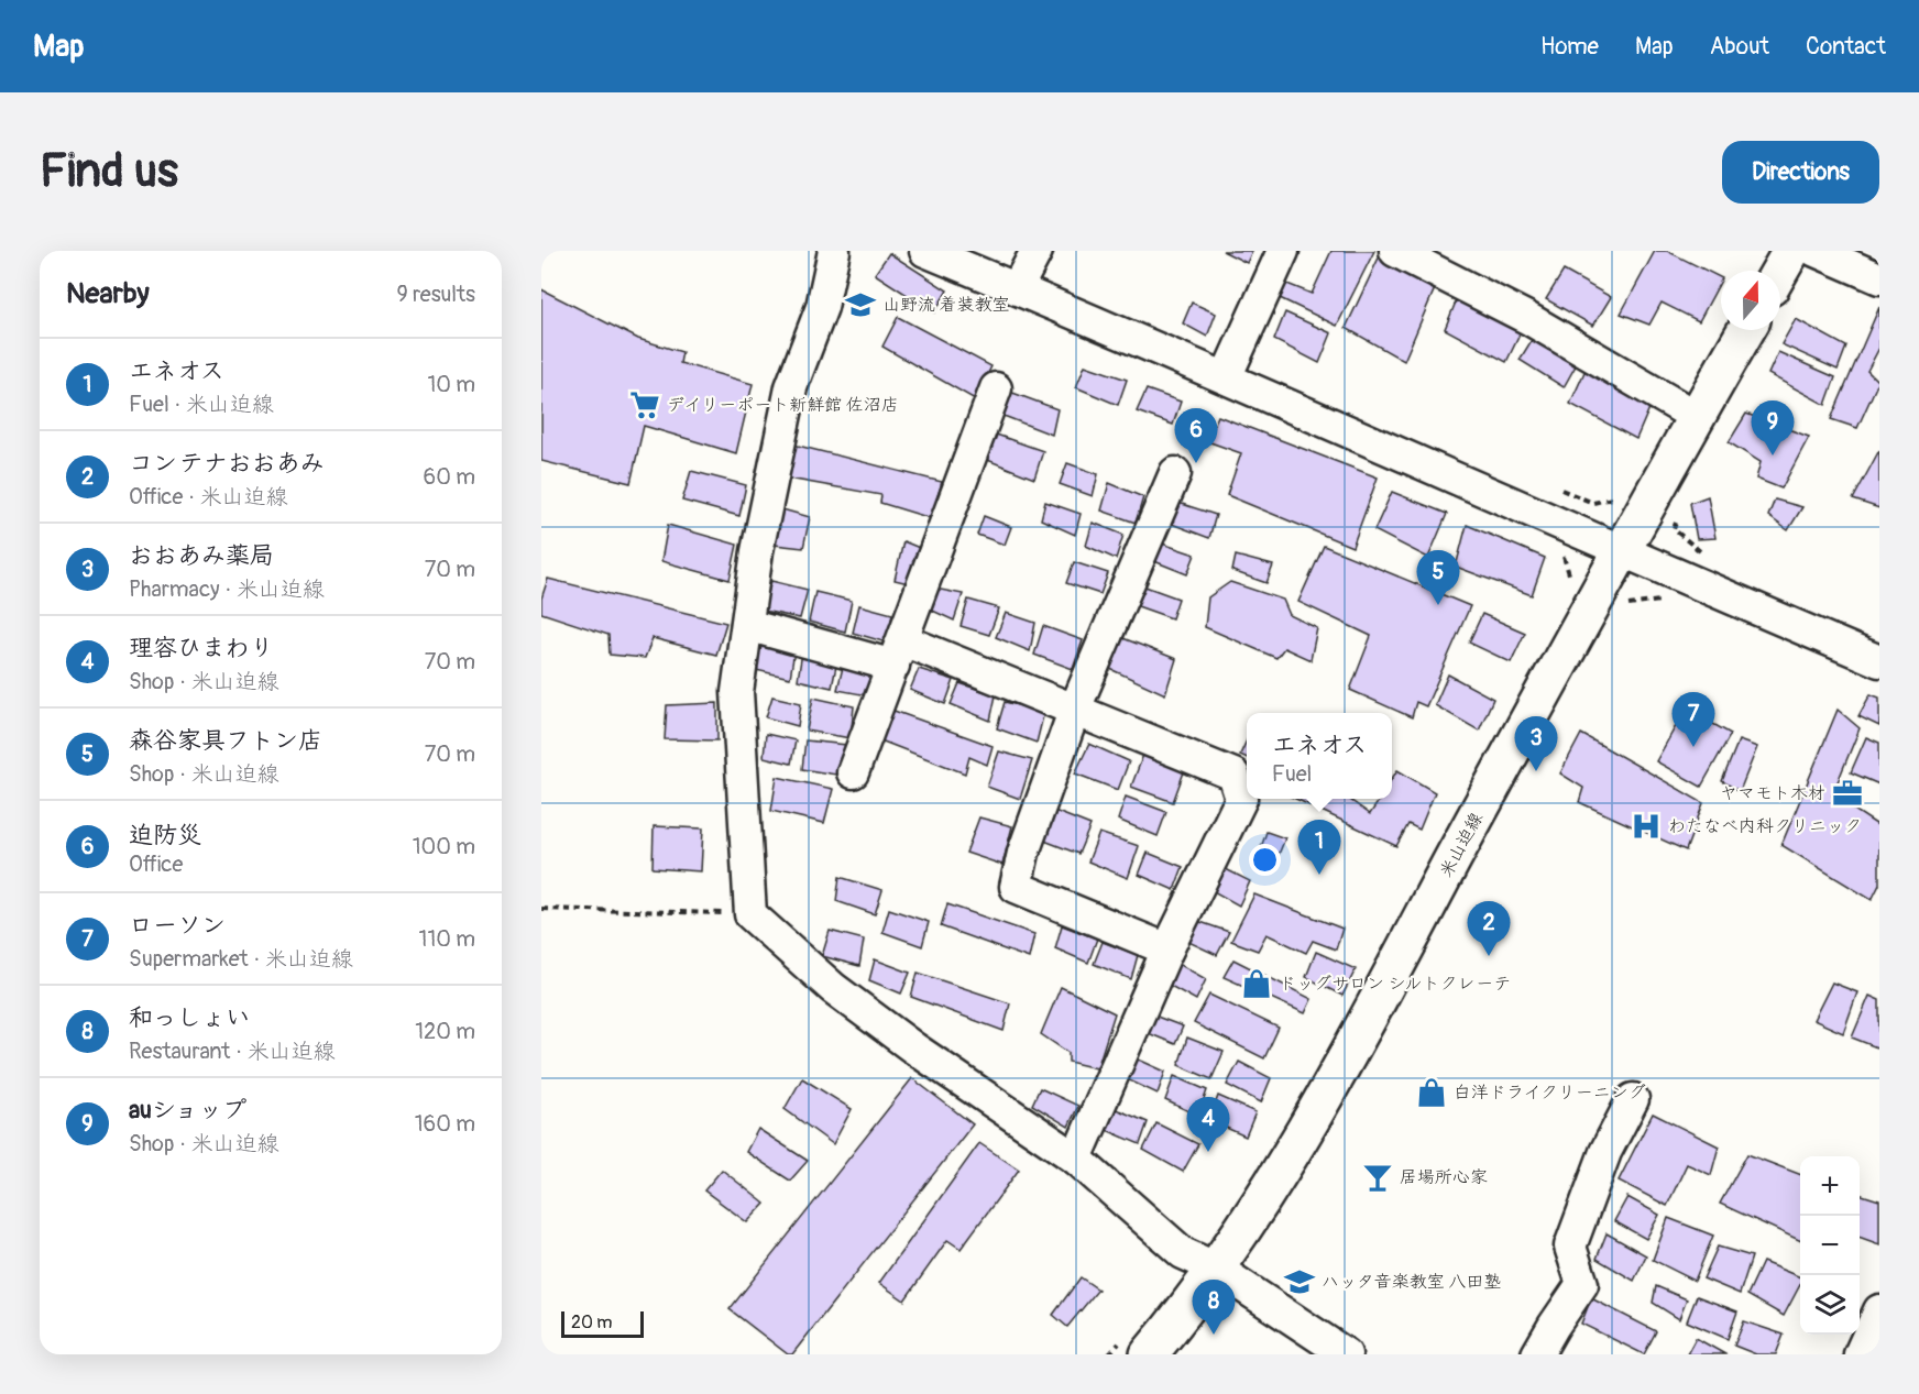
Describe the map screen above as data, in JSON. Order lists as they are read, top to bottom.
{
  "streets": {
    "main road": ["米山迫線"]
  },
  "places": {
    "school or university": ["山野流 着装教室", "ハッタ音楽教室 八田塾"],
    "supermarket": ["デイリーポート新鮮館 佐沼店"],
    "office": ["ヤマモト木材"],
    "hospital": ["わたなべ内科クリニック"],
    "shop": ["ドッグサロン シルトクレーテ", "白洋ドライクリーニング"],
    "bar": ["居場所心家"]
  },
  "scale_bar": "20 m",
  "north": "top",
  "page": {
    "header": "Map",
    "nav": [
      "Home",
      "Map",
      "About",
      "Contact"
    ],
    "buttons": "Directions",
    "title": "Find us",
    "heading": ["Nearby", "9 results"],
    "list": [
      {
        "mark": "1",
        "name": "エネオス",
        "note": "Fuel · 米山迫線",
        "value": "10 m"
      },
      {
        "mark": "2",
        "name": "コンテナおおあみ",
        "note": "Office · 米山迫線",
        "value": "60 m"
      },
      {
        "mark": "3",
        "name": "おおあみ薬局",
        "note": "Pharmacy · 米山迫線",
        "value": "70 m"
      },
      {
        "mark": "4",
        "name": "理容ひまわり",
        "note": "Shop · 米山迫線",
        "value": "70 m"
      },
      {
        "mark": "5",
        "name": "森谷家具フトン店",
        "note": "Shop · 米山迫線",
        "value": "70 m"
      },
      {
        "mark": "6",
        "name": "迫防災",
        "note": "Office",
        "value": "100 m"
      },
      {
        "mark": "7",
        "name": "ローソン",
        "note": "Supermarket · 米山迫線",
        "value": "110 m"
      },
      {
        "mark": "8",
        "name": "和っしょい",
        "note": "Restaurant · 米山迫線",
        "value": "120 m"
      },
      {
        "mark": "9",
        "name": "auショップ",
        "note": "Shop · 米山迫線",
        "value": "160 m"
      }
    ],
    "pins": [
      "9",
      "6",
      "5",
      "7",
      "3",
      "1",
      "2",
      "4",
      "8"
    ],
    "popup": ["エネオス", "Fuel"],
    "map_buttons": ["+", "−"],
    "scale": "20 m"
  }
}
